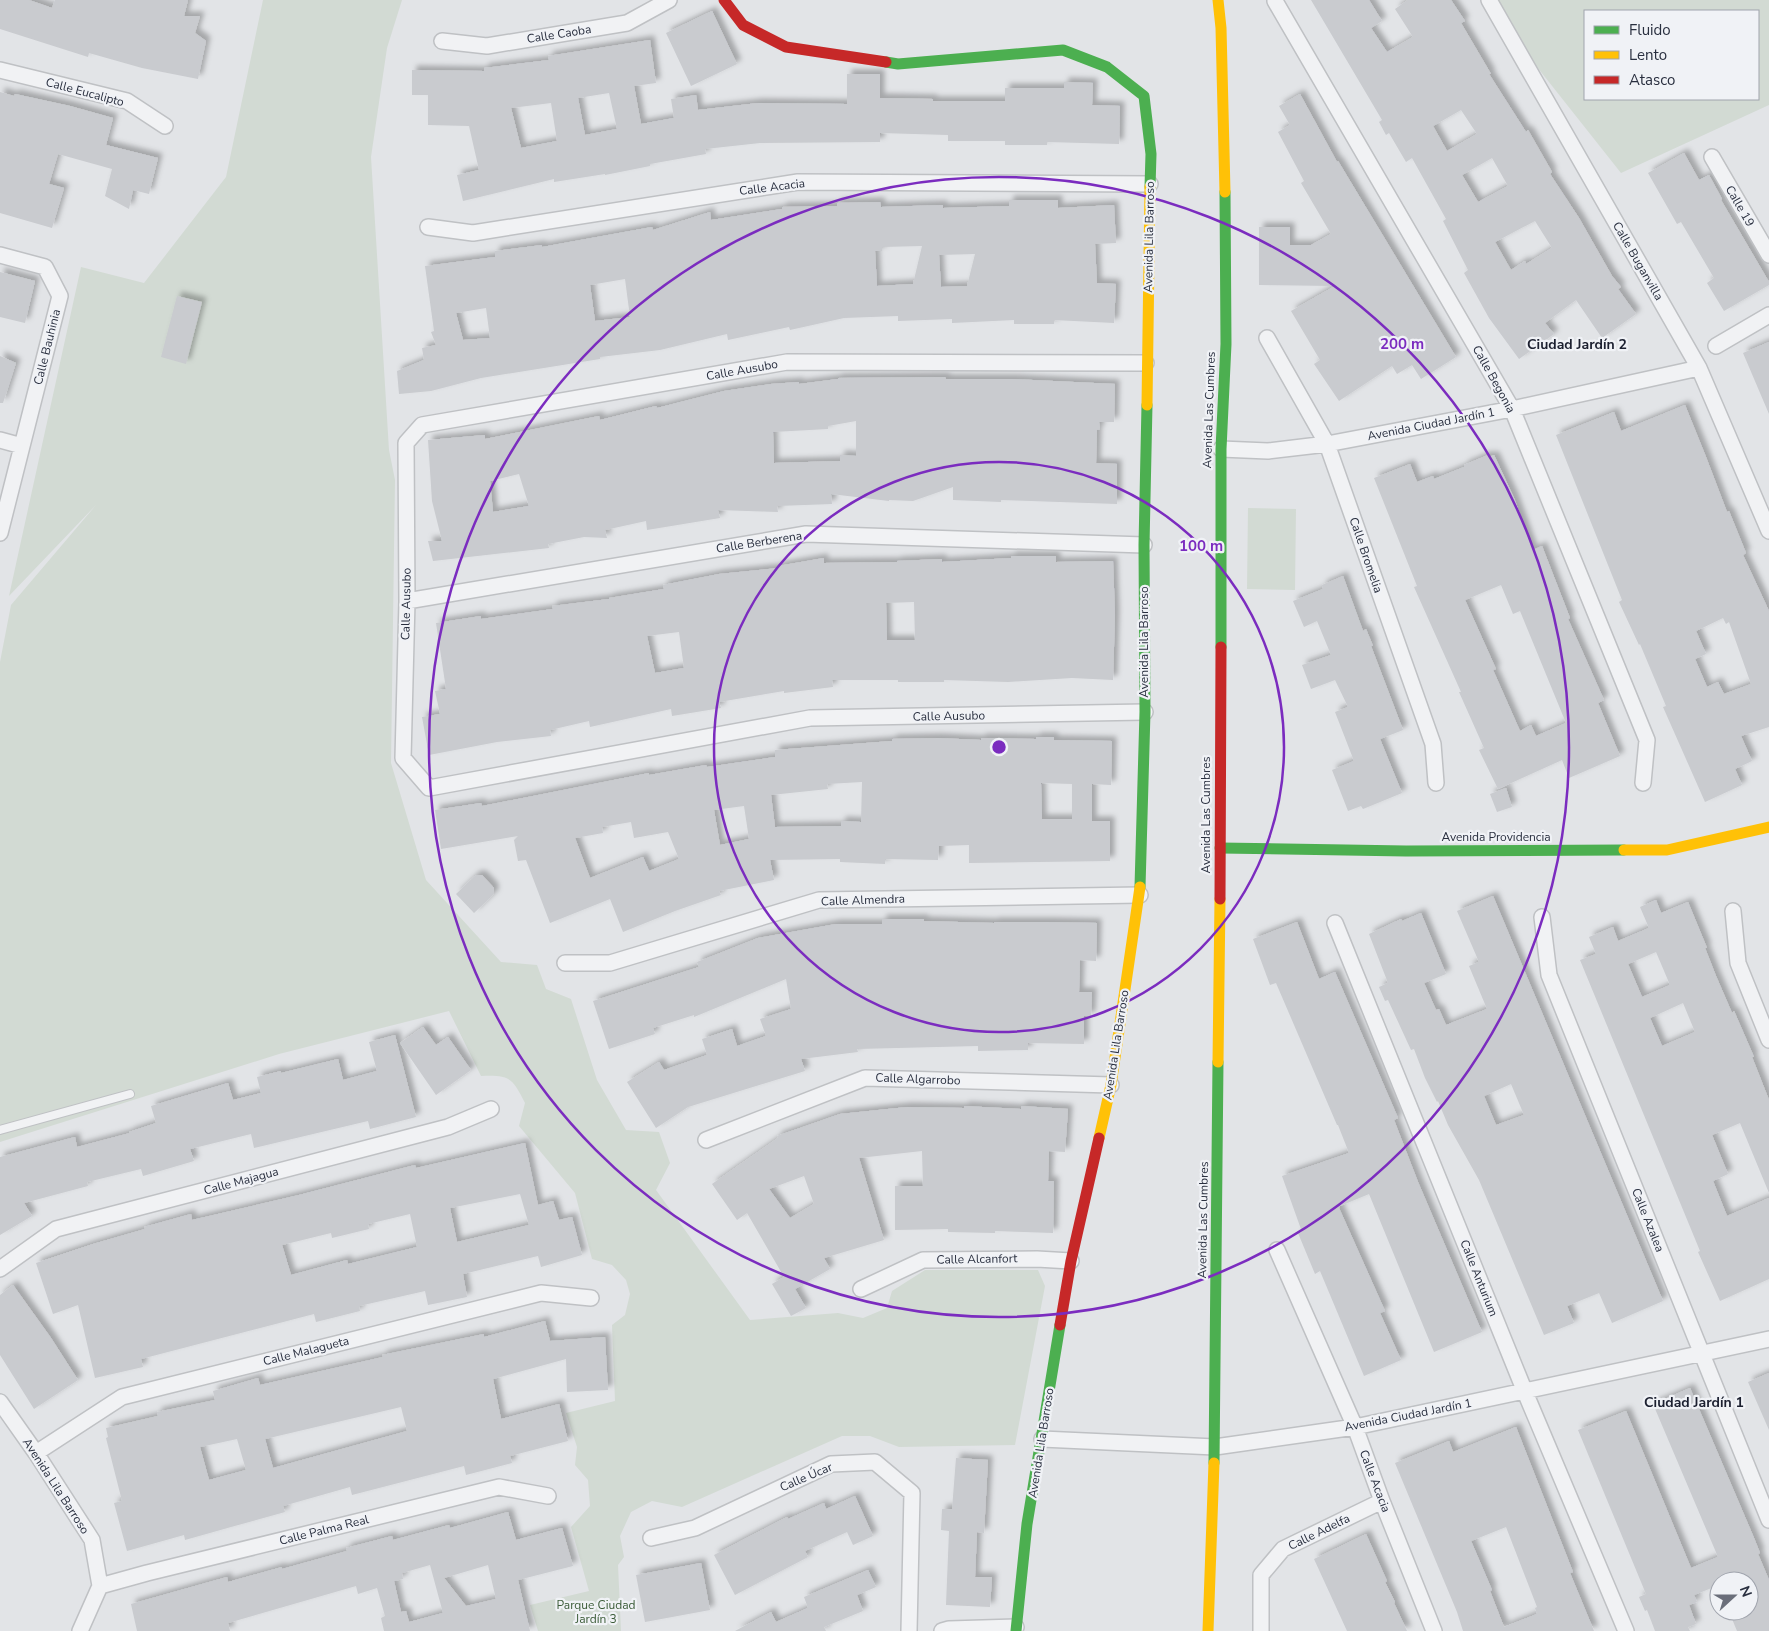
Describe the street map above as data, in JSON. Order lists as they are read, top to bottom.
{
  "streets": {
    "street": [
      "Calle Caoba",
      "Calle Eucalipto",
      "Calle Acacia",
      "Calle 19",
      "Avenida Lila Barroso",
      "Calle Buganvilla",
      "Calle Bauhinia",
      "Calle Ausubo",
      "Calle Begonia",
      "Avenida Las Cumbres",
      "Avenida Ciudad Jardín 1",
      "Calle Berberena",
      "Calle Bromelia",
      "Avenida Providencia",
      "Calle Almendra",
      "Calle Algarrobo",
      "Calle Majagua",
      "Calle Azalea",
      "Calle Alcanfort",
      "Calle Anturium",
      "Calle Malagueta",
      "Calle Úcar",
      "Calle Palma Real",
      "Calle Adelfa"
    ]
  },
  "crossings": [
    ["Calle Acacia", "Avenida Lila Barroso"],
    ["Calle Acacia", "Avenida Ciudad Jardín 1"],
    ["Calle Acacia", "Calle Adelfa"],
    ["Avenida Lila Barroso", "Calle Ausubo"],
    ["Avenida Lila Barroso", "Avenida Ciudad Jardín 1"],
    ["Avenida Lila Barroso", "Calle Berberena"],
    ["Avenida Lila Barroso", "Calle Almendra"],
    ["Avenida Lila Barroso", "Calle Algarrobo"],
    ["Avenida Lila Barroso", "Calle Alcanfort"],
    ["Avenida Lila Barroso", "Calle Malagueta"],
    ["Avenida Lila Barroso", "Calle Palma Real"],
    ["Calle Buganvilla", "Avenida Ciudad Jardín 1"],
    ["Calle Ausubo", "Calle Berberena"],
    ["Calle Begonia", "Avenida Ciudad Jardín 1"],
    ["Avenida Las Cumbres", "Avenida Ciudad Jardín 1"],
    ["Avenida Las Cumbres", "Avenida Providencia"],
    ["Avenida Ciudad Jardín 1", "Calle Bromelia"],
    ["Avenida Ciudad Jardín 1", "Calle Azalea"],
    ["Avenida Ciudad Jardín 1", "Calle Anturium"]
  ],
  "districts": ["Ciudad Jardín 2", "Ciudad Jardín 1"],
  "parks": ["Parque Ciudad Jardín 3"],
  "legend": ["Fluido", "Lento", "Atasco"],
  "north": "right",
  "rings": ["200 m", "100 m"]
}
